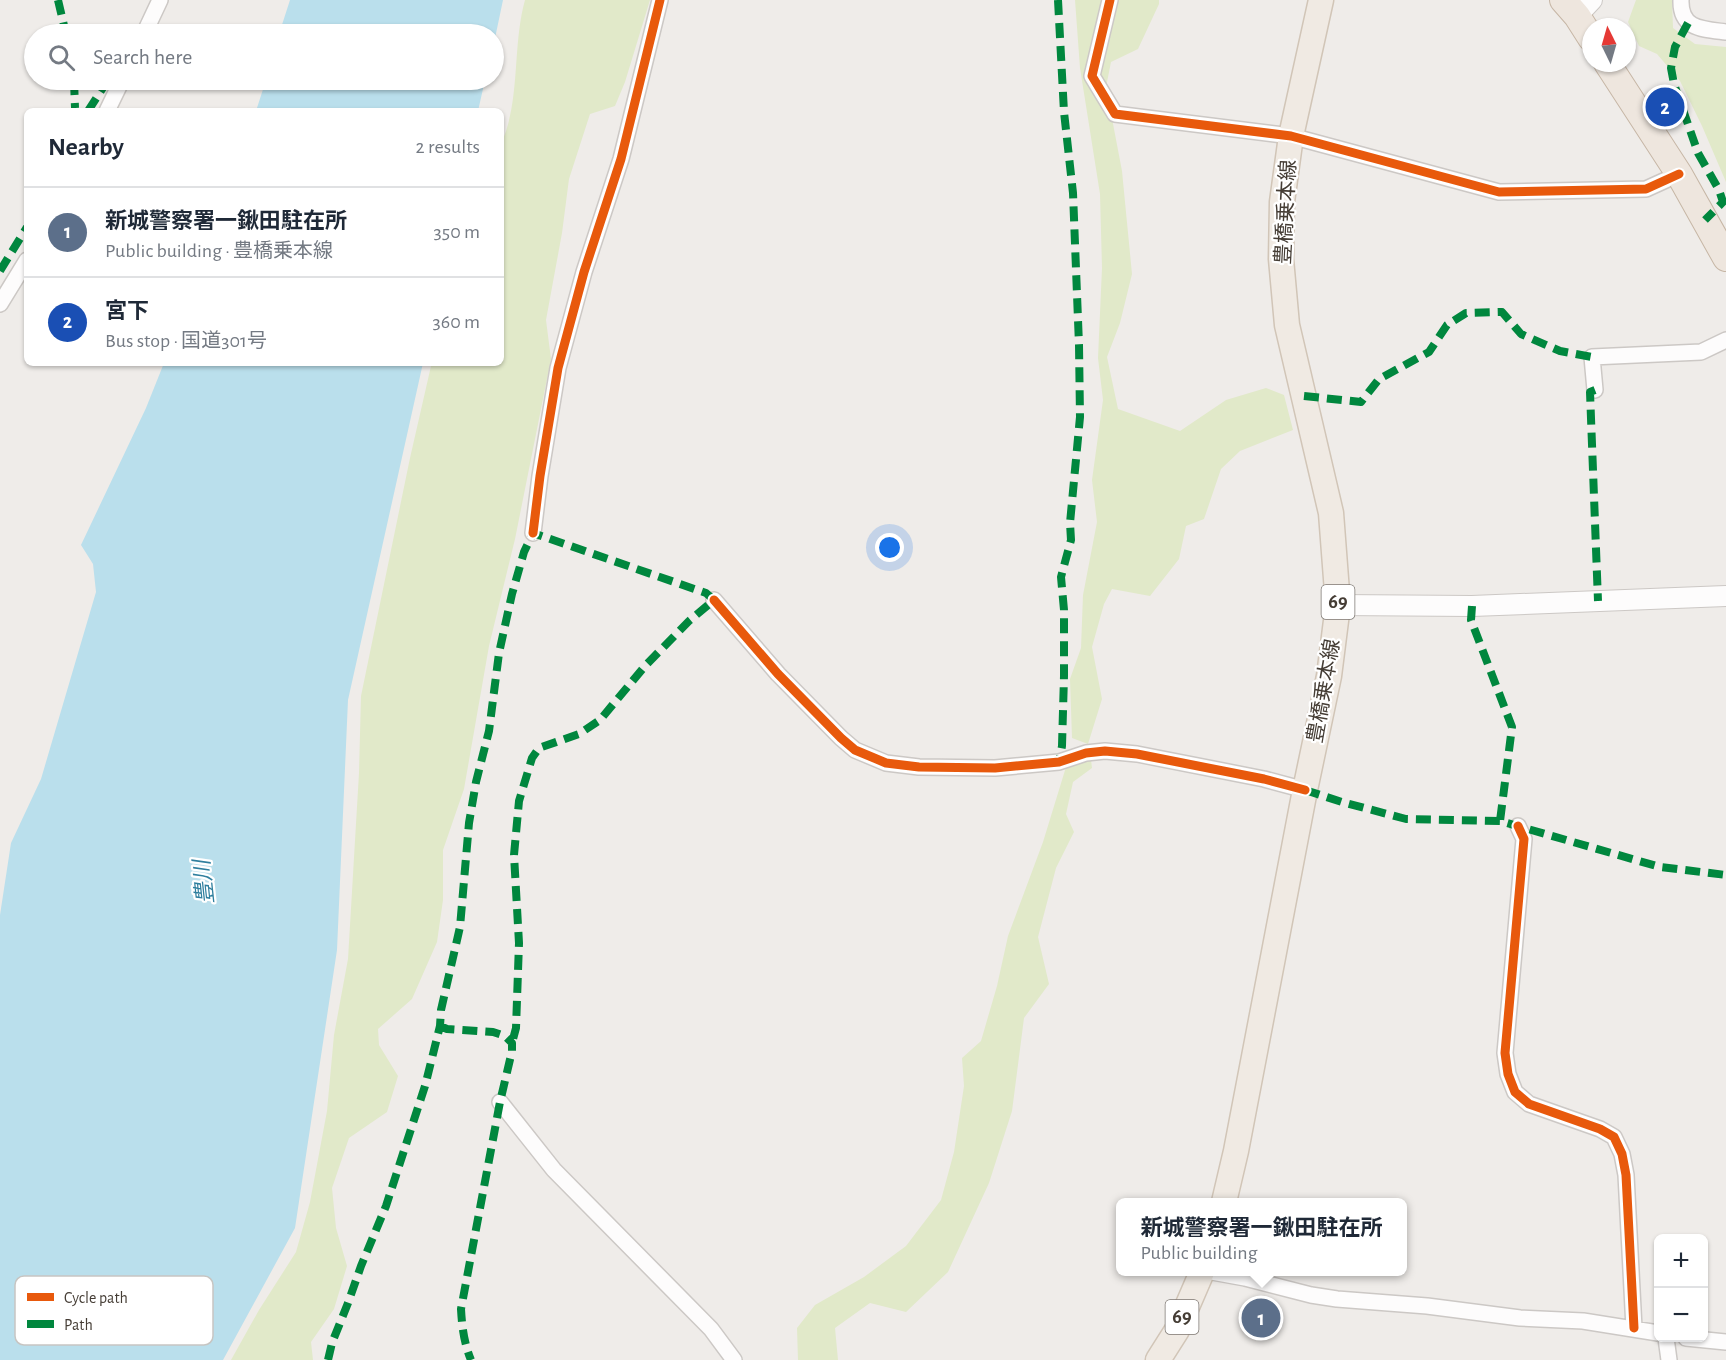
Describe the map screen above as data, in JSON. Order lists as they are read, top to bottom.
{
  "streets": {
    "main road": ["豊橋乗本線", "69"]
  },
  "water": ["豊川"],
  "legend": ["Cycle path", "Path"],
  "north": "top",
  "page": {
    "search": "Search here",
    "pins": ["2", "1"],
    "heading": ["Nearby", "2 results"],
    "list": [
      {
        "mark": "1",
        "name": "新城警察署一鍬田駐在所",
        "note": "Public building · 豊橋乗本線",
        "value": "350 m"
      },
      {
        "mark": "2",
        "name": "宮下",
        "note": "Bus stop · 国道301号",
        "value": "360 m"
      }
    ],
    "popup": ["新城警察署一鍬田駐在所", "Public building"],
    "map_buttons": ["+", "−"]
  }
}
